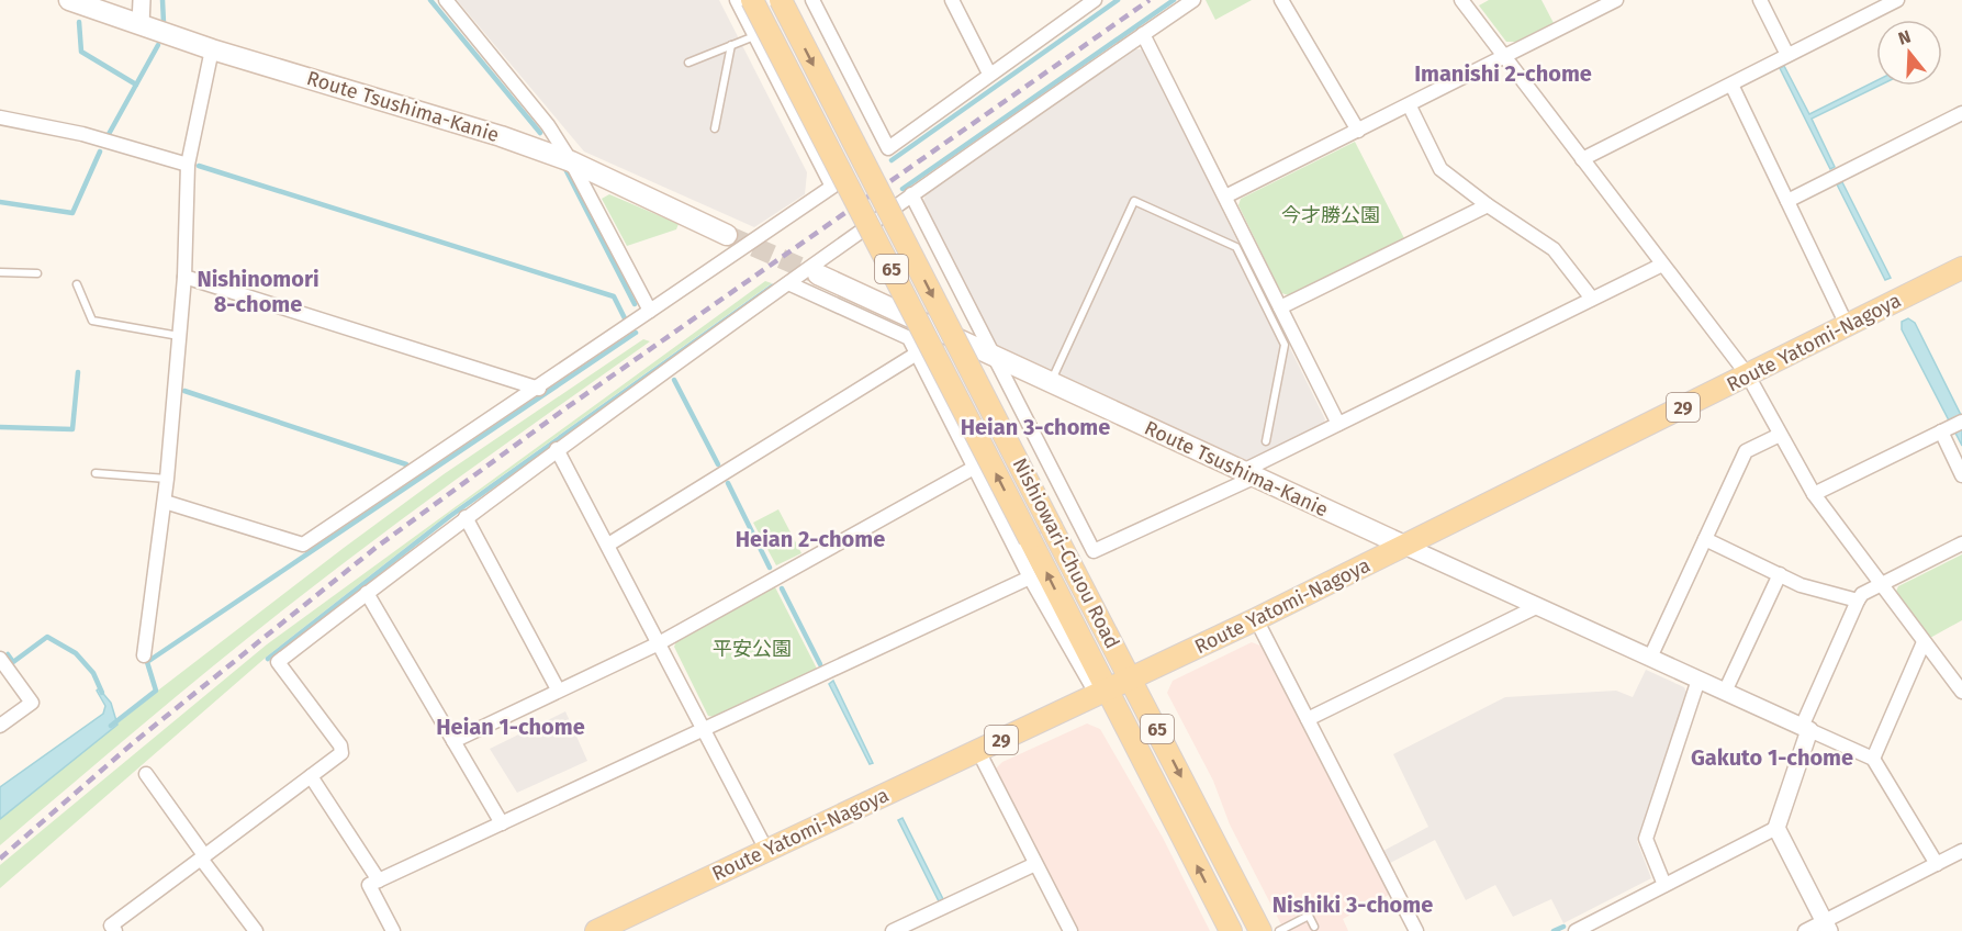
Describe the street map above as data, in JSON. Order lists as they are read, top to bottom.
{
  "streets": {
    "main road": [
      "Route Tsushima-Kanie",
      "65",
      "Route Yatomi-Nagoya",
      "29",
      "Nishiowari-Chuou Road"
    ]
  },
  "crossings": [
    ["Route Tsushima-Kanie", "Route Yatomi-Nagoya"],
    ["Route Yatomi-Nagoya", "Nishiowari-Chuou Road"]
  ],
  "districts": [
    "Imanishi 2-chome",
    "Nishinomori 8-chome",
    "Heian 3-chome",
    "Heian 2-chome",
    "Heian 1-chome",
    "Gakuto 1-chome",
    "Nishiki 3-chome"
  ],
  "parks": ["今才勝公園", "平安公園"],
  "north": "top"
}
